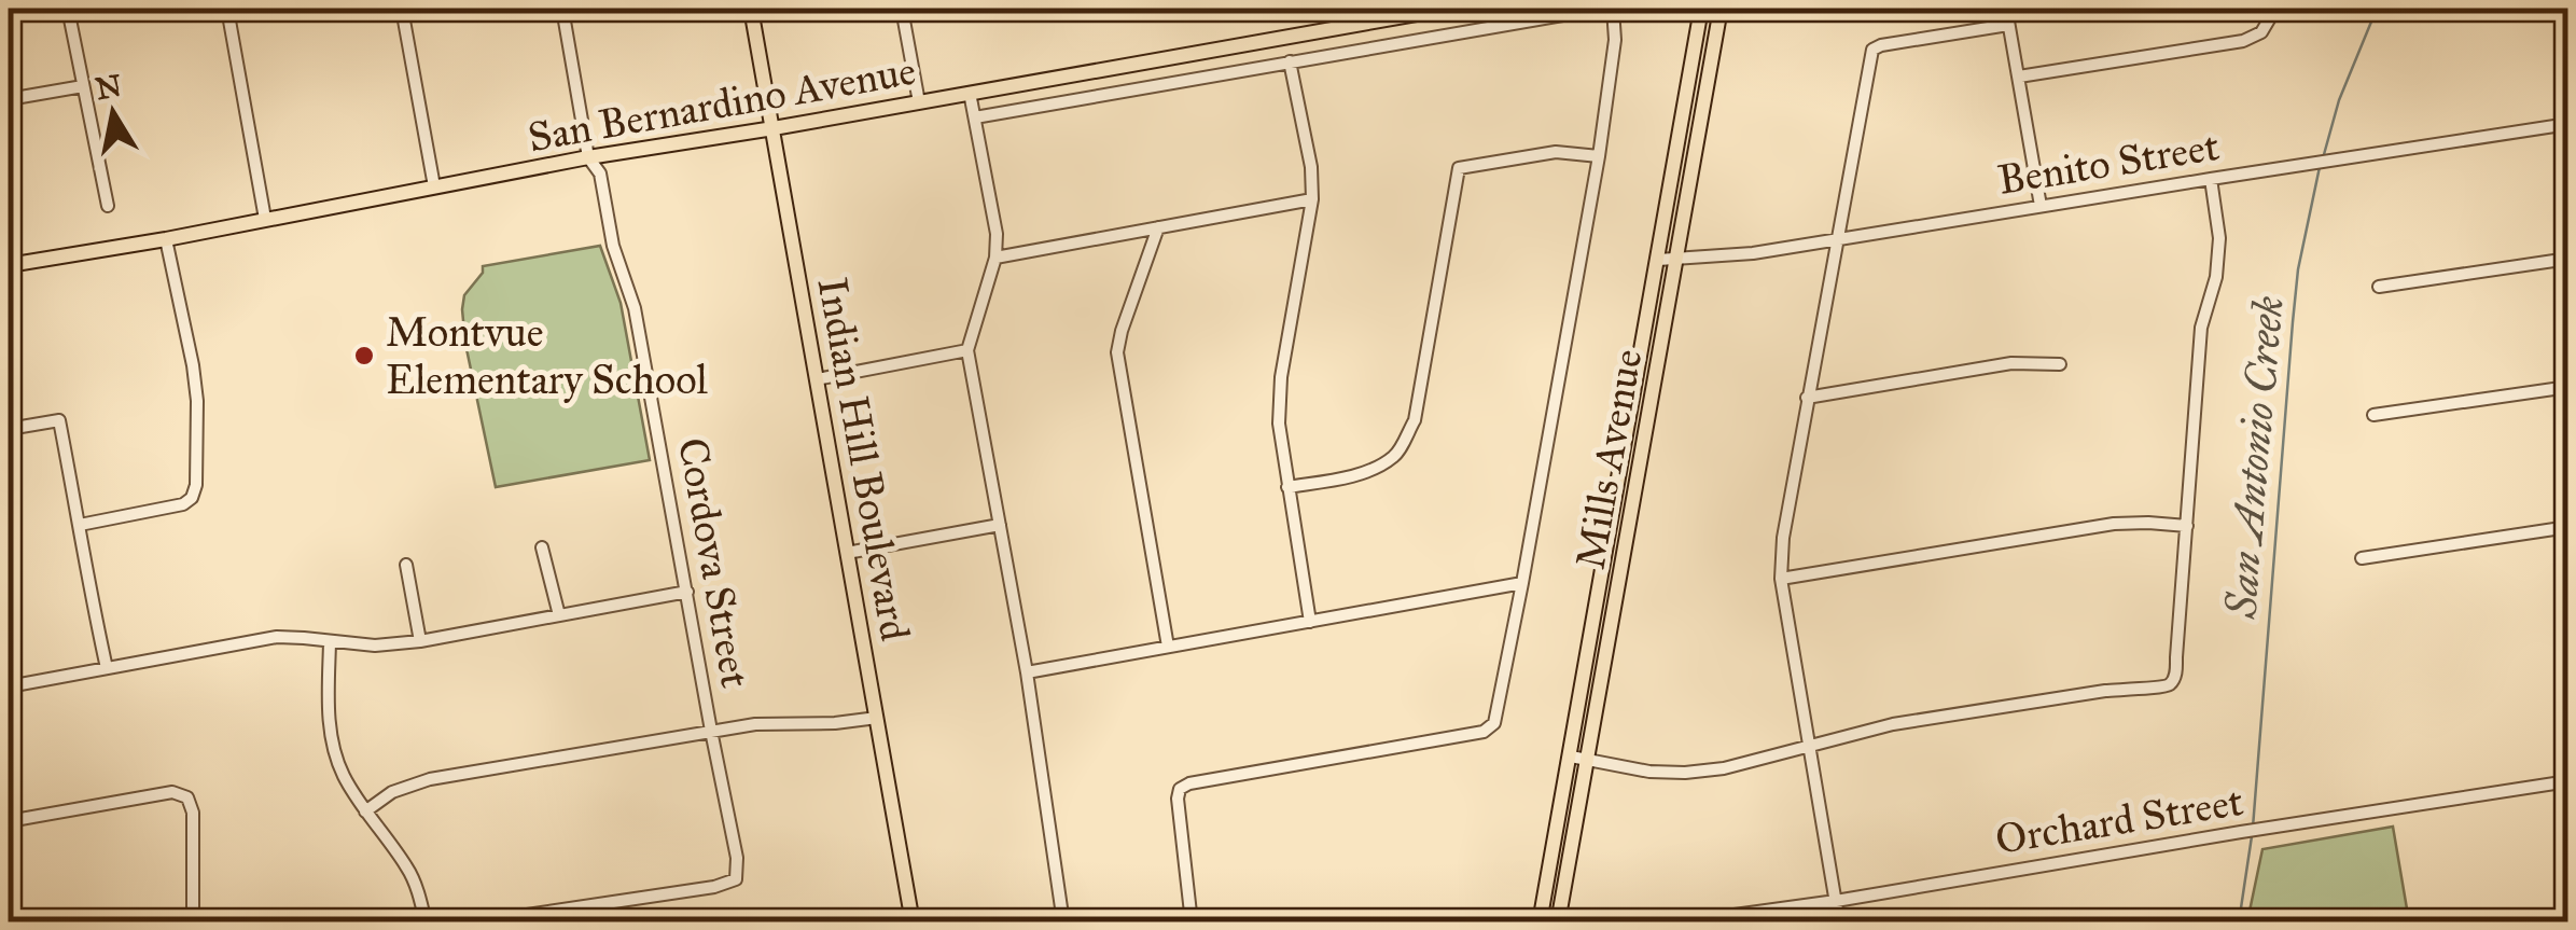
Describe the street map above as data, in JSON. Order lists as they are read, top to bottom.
{
  "streets": {
    "main road": ["San Bernardino Avenue", "Indian Hill Boulevard", "Mills Avenue"],
    "street": ["Benito Street", "Cordova Street", "Orchard Street"]
  },
  "crossings": [
    ["San Bernardino Avenue", "Indian Hill Boulevard"],
    ["San Bernardino Avenue", "Cordova Street"],
    ["Benito Street", "Mills Avenue"]
  ],
  "water": ["San Antonio Creek"],
  "places": ["Montvue Elementary School"],
  "north": "top"
}
